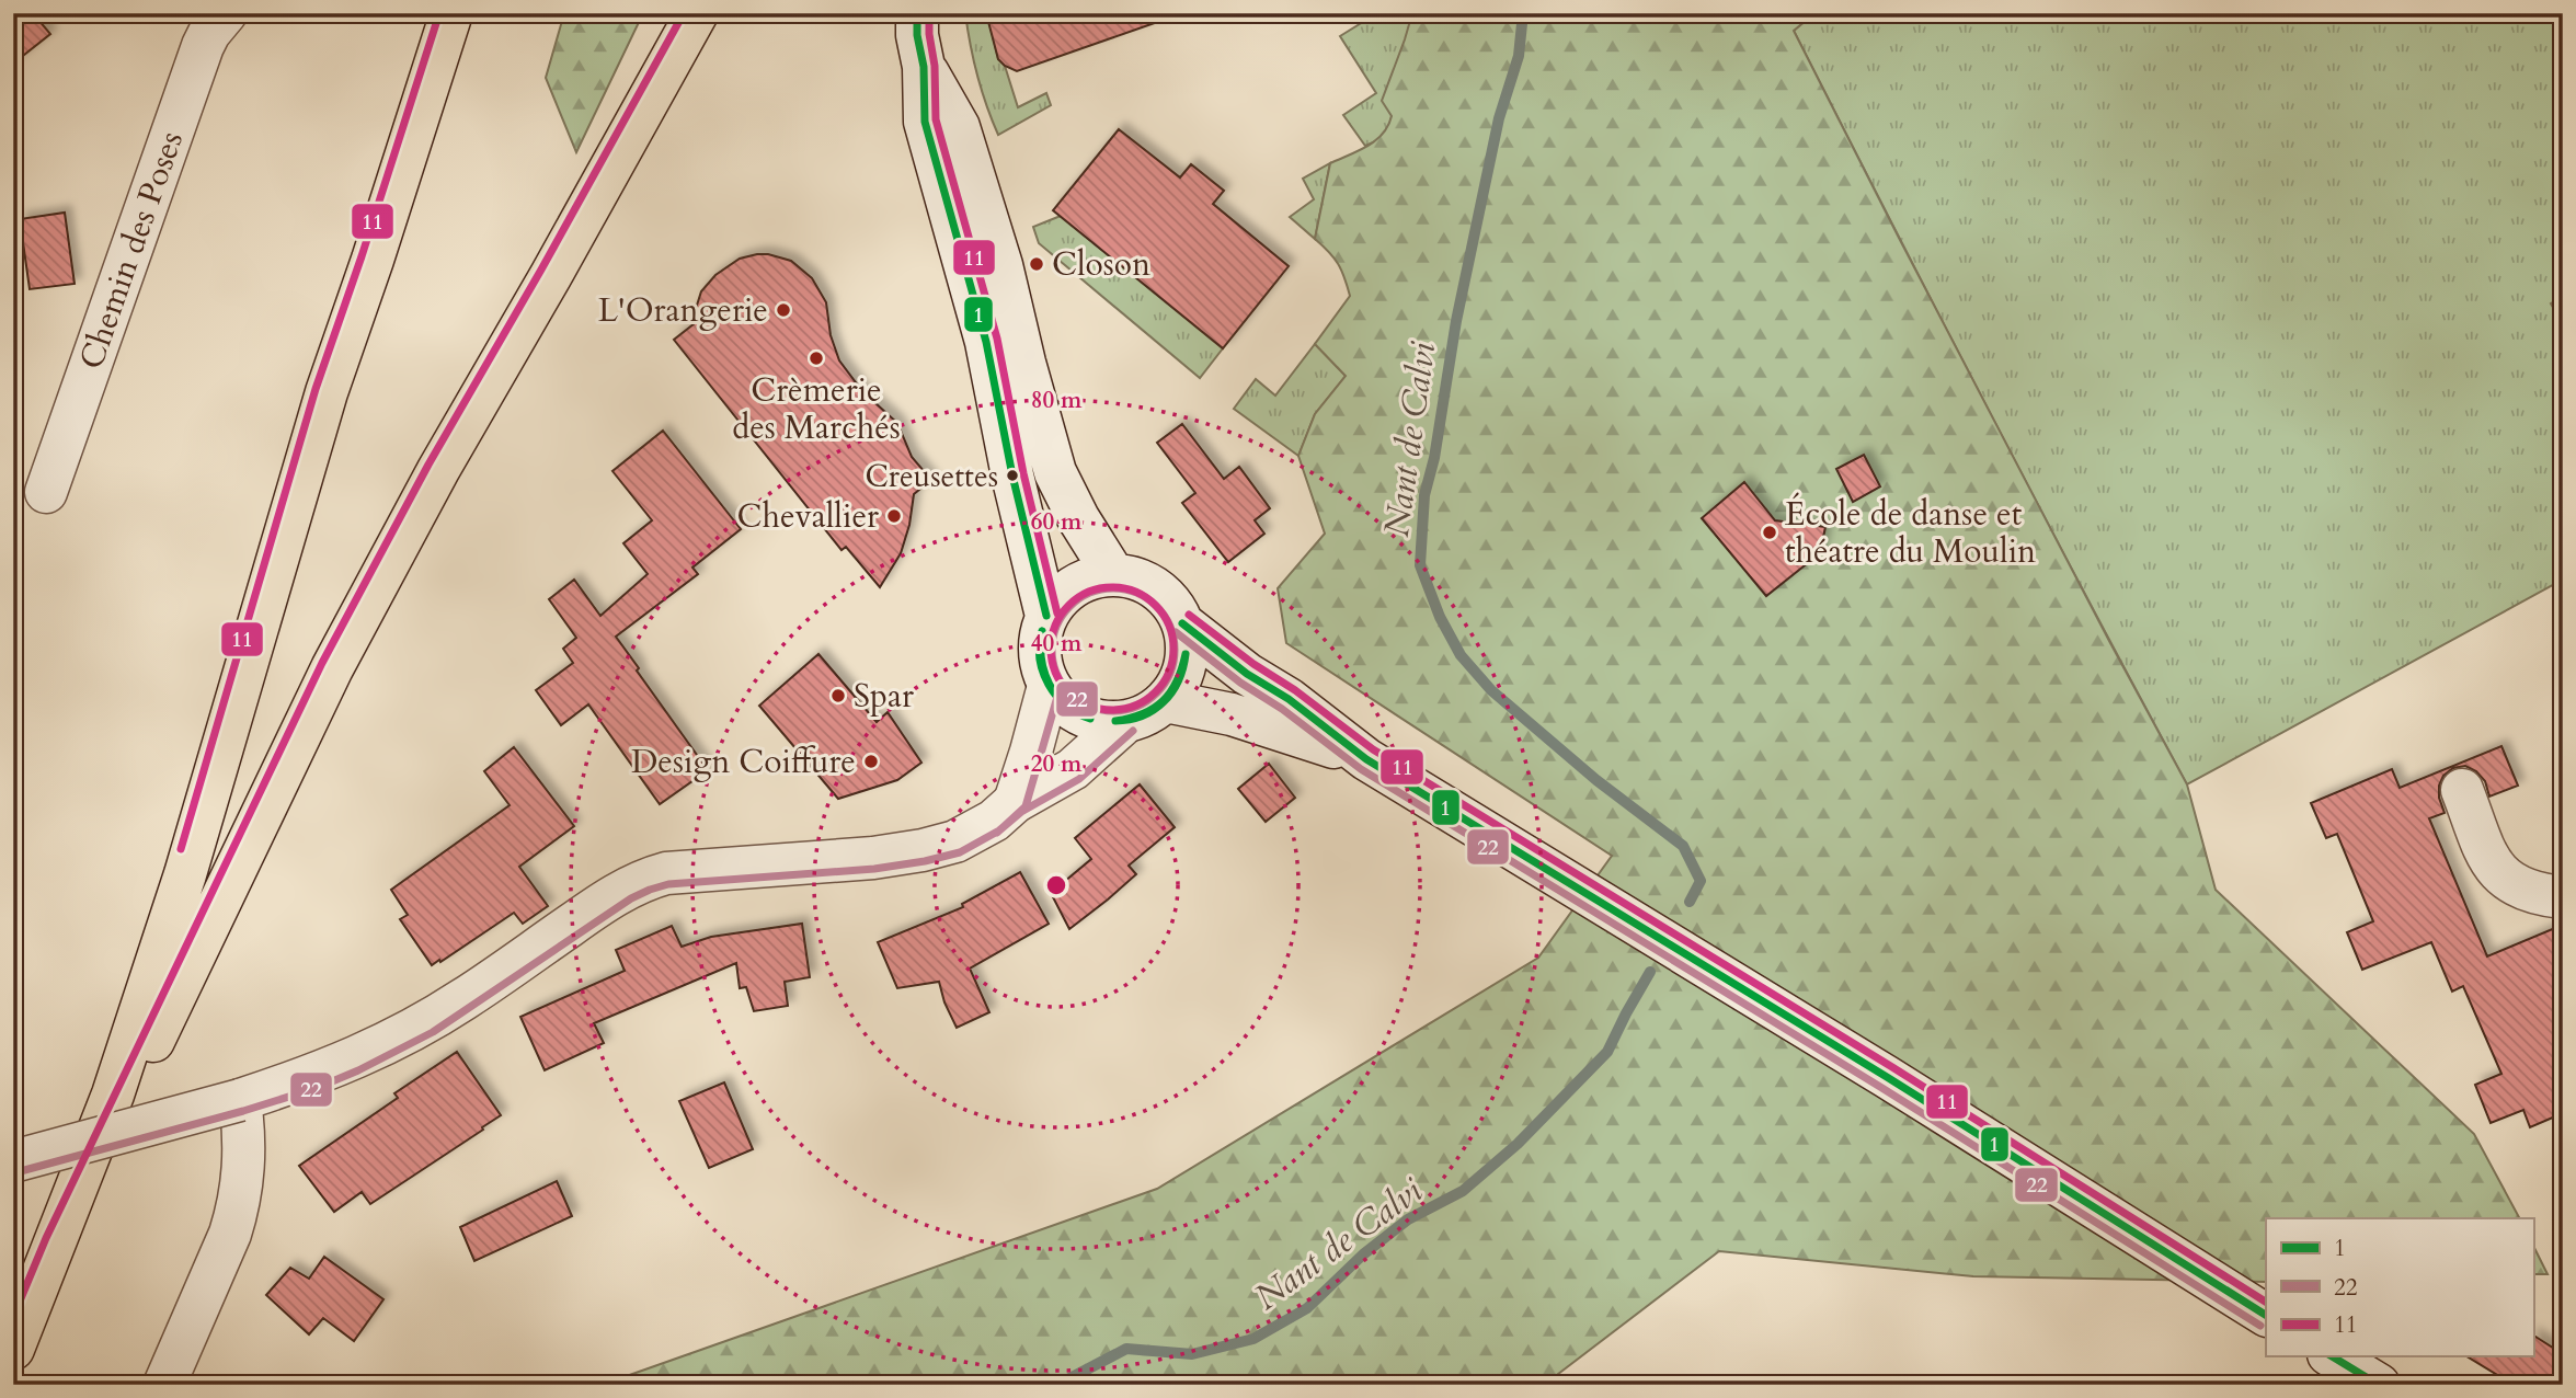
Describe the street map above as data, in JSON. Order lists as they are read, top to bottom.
{
  "streets": {
    "main road": ["Chemin des Poses"]
  },
  "water": ["Nant de Calvi"],
  "places": [
    "Closon",
    "L'Orangerie",
    "Crèmerie des Marchés",
    "Creusettes",
    "Chevallier",
    "École de danse et théatre du Moulin",
    "Spar",
    "Design Coiffure"
  ],
  "lines": ["transit line 1", "transit line 11", "transit line 22"],
  "legend": ["1", "22", "11"],
  "rings": [
    "80 m",
    "60 m",
    "40 m",
    "20 m"
  ]
}
